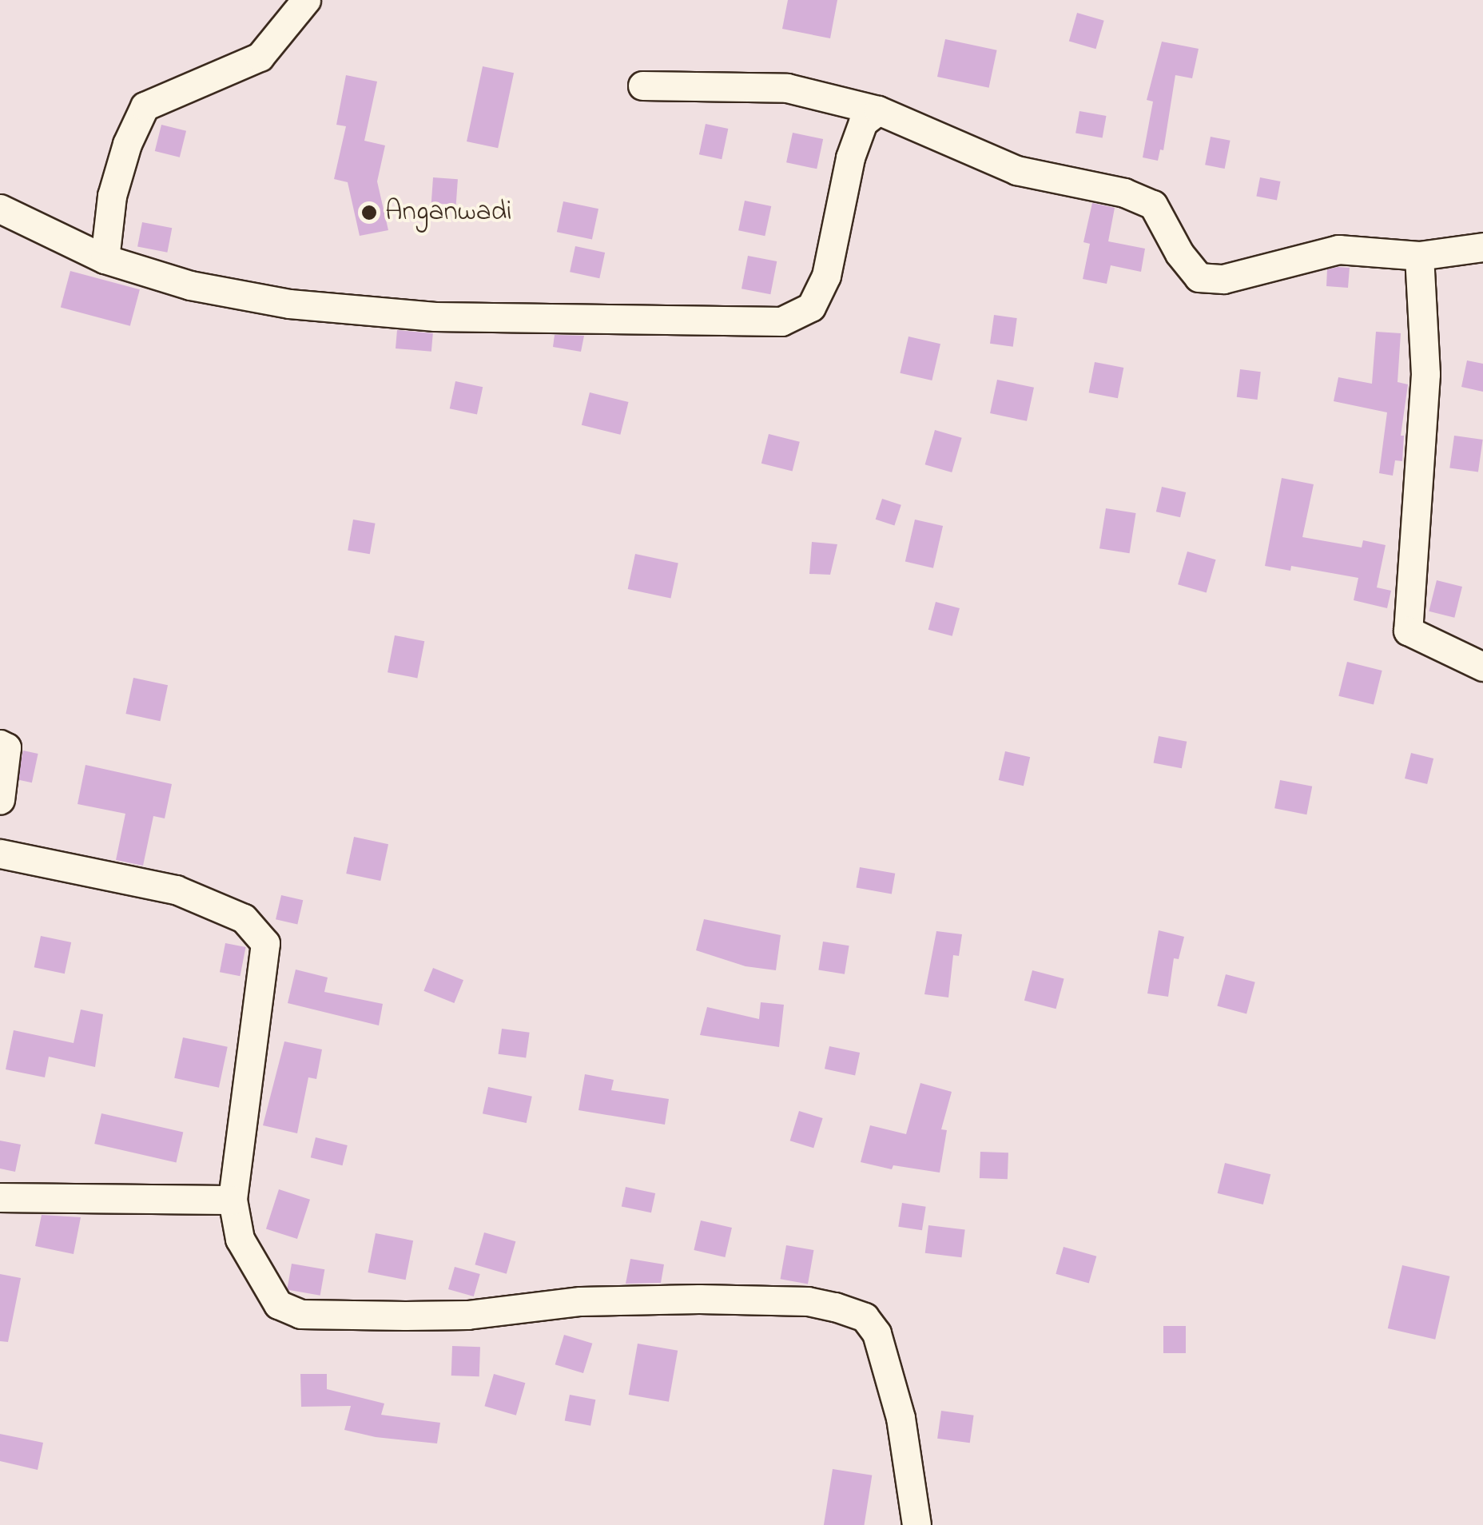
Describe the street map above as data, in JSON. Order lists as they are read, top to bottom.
{
  "places": ["Anganwadi"]
}
